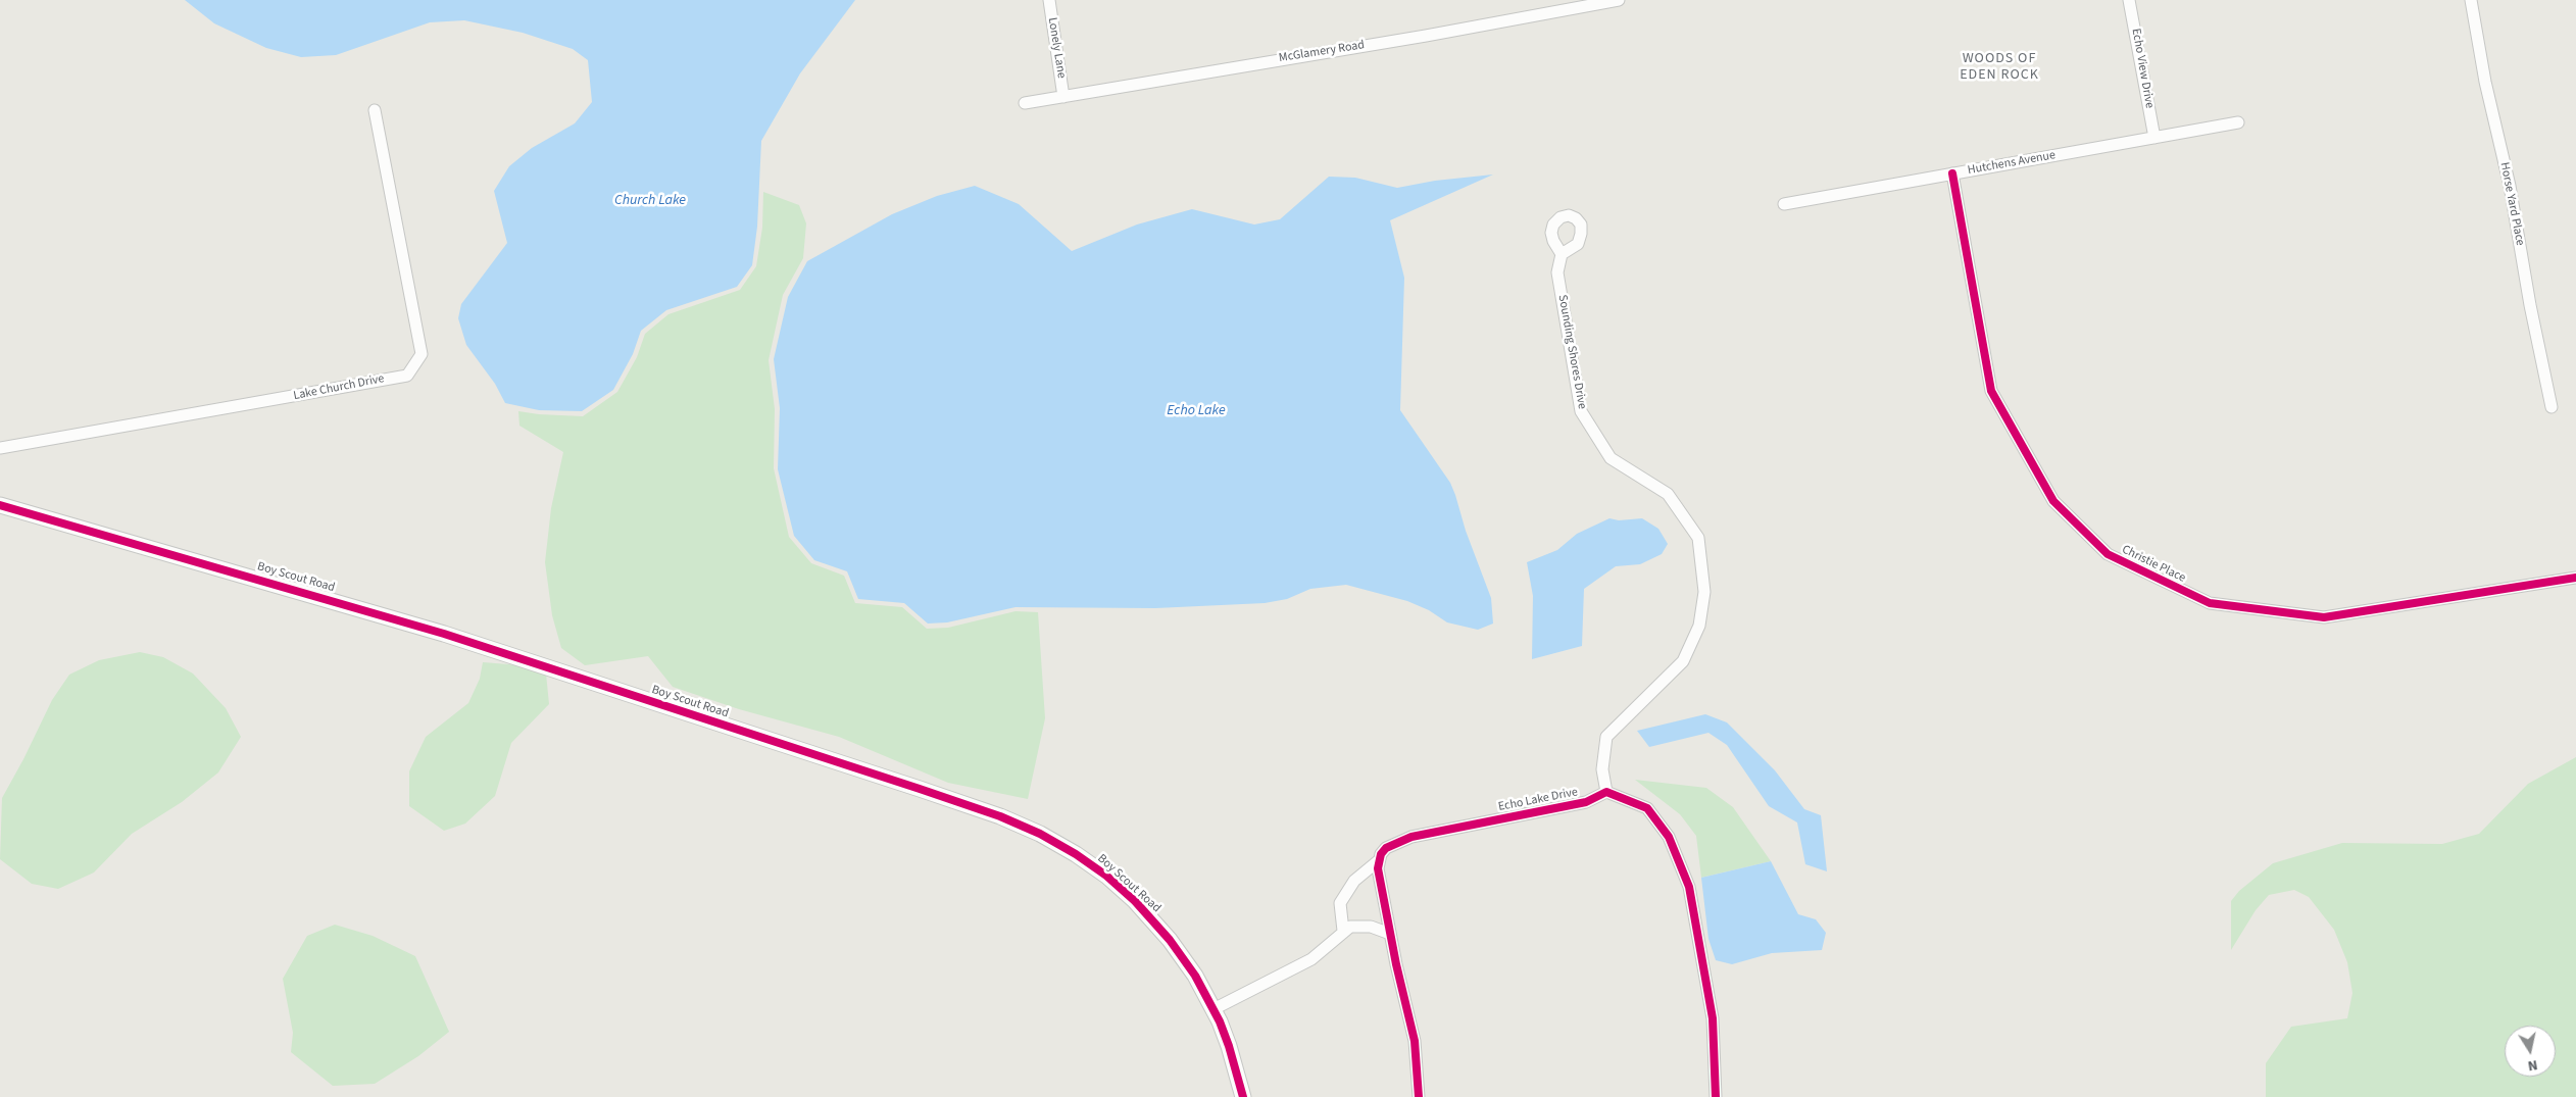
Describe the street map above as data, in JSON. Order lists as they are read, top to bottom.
{
  "streets": {
    "street": [
      "Lonely Lane",
      "McGlamery Road",
      "Echo View Drive",
      "Hutchens Avenue",
      "Horse Yard Place",
      "Sounding Shores Drive",
      "Lake Church Drive",
      "Christie Place",
      "Boy Scout Road",
      "Echo Lake Drive"
    ]
  },
  "crossings": [
    ["Lonely Lane", "McGlamery Road"],
    ["Echo View Drive", "Hutchens Avenue"],
    ["Hutchens Avenue", "Christie Place"],
    ["Sounding Shores Drive", "Echo Lake Drive"]
  ],
  "districts": ["WOODS OF EDEN ROCK"],
  "water": ["Church Lake", "Echo Lake"],
  "north": "bottom"
}
